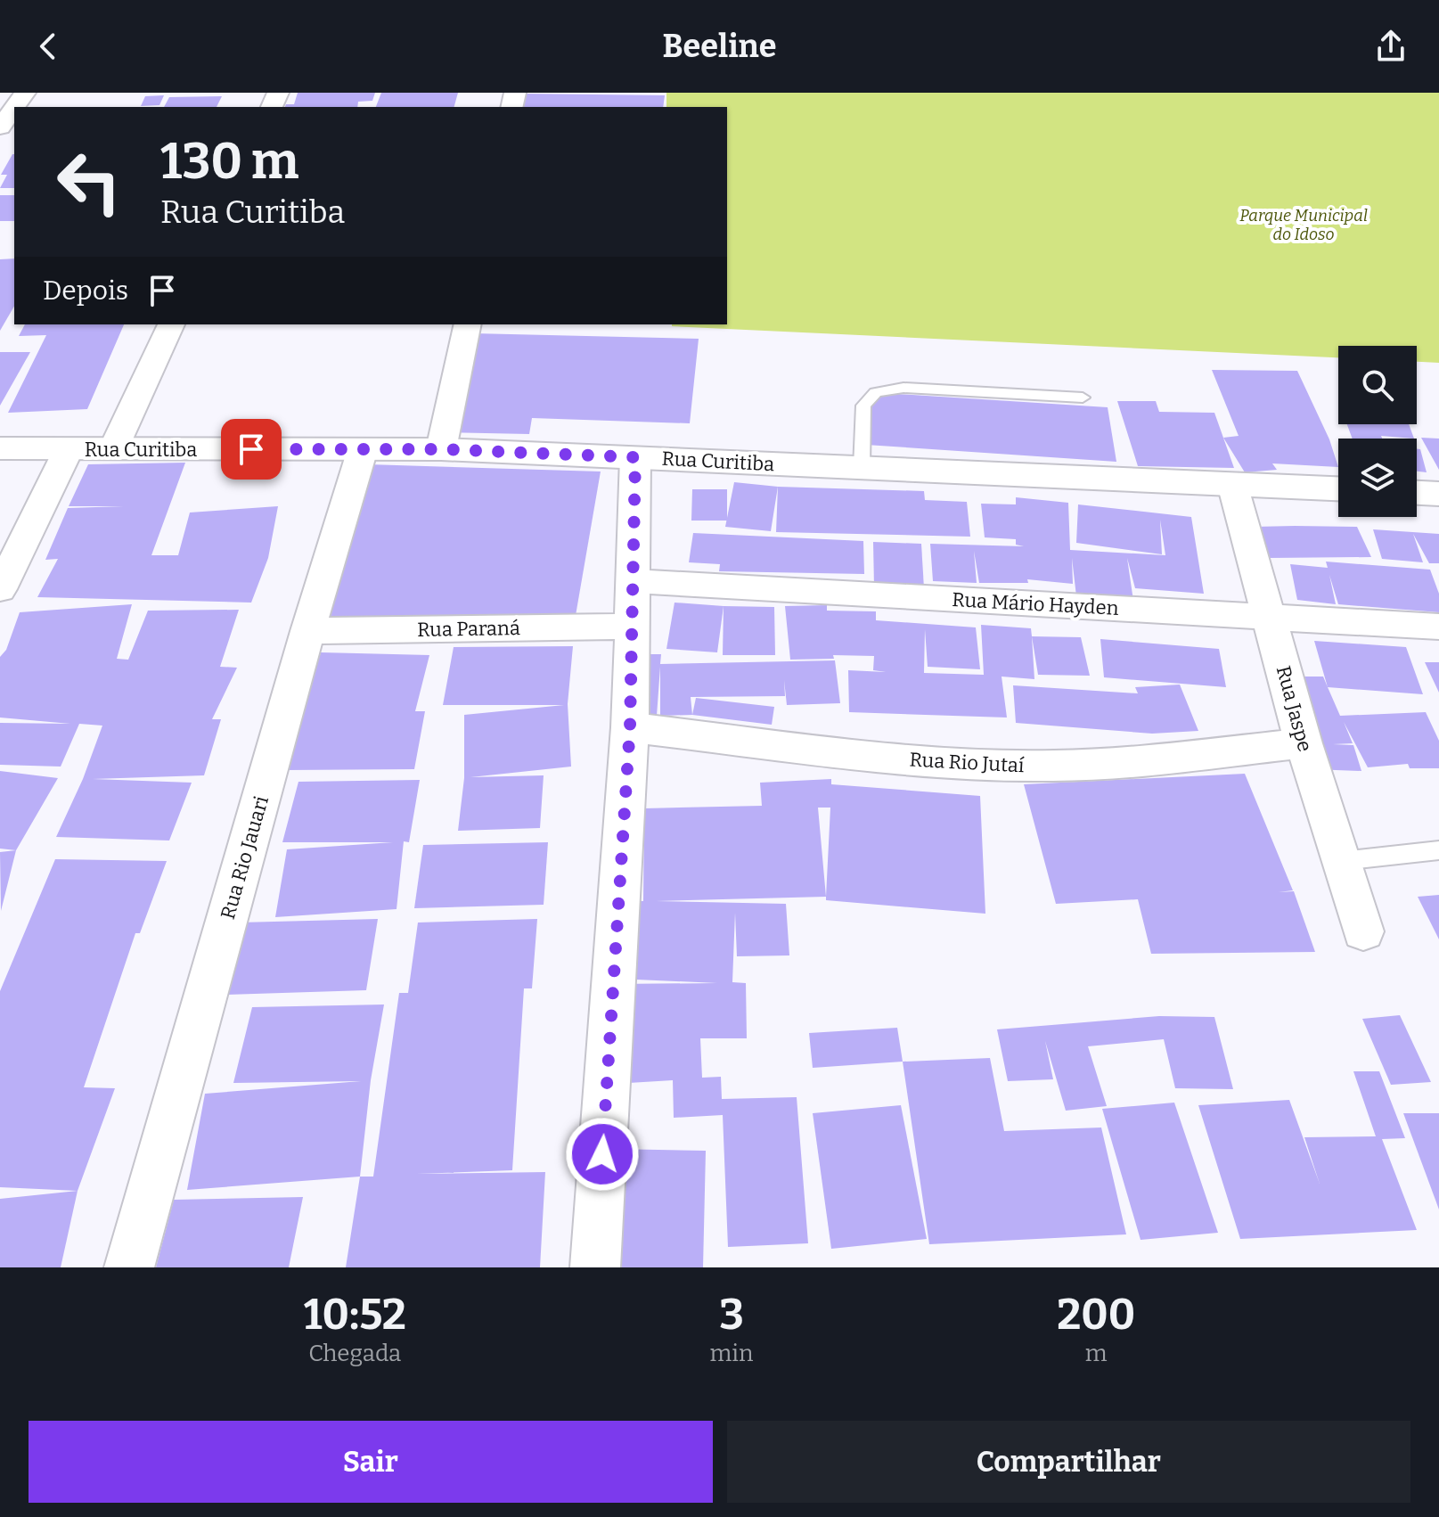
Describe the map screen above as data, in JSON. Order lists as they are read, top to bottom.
{
  "streets": {
    "street": [
      "Rua Curitiba",
      "Rua Mário Hayden",
      "Rua Paraná",
      "Rua Jaspe",
      "Rua Rio Jutaí",
      "Rua Rio Jauari"
    ]
  },
  "crossings": [
    ["Rua Curitiba", "Rua Jaspe"],
    ["Rua Curitiba", "Rua Rio Jauari"],
    ["Rua Mário Hayden", "Rua Jaspe"],
    ["Rua Paraná", "Rua Rio Jauari"],
    ["Rua Jaspe", "Rua Rio Jutaí"]
  ],
  "parks": ["Parque Municipal do Idoso"],
  "page": {
    "header": "Beeline",
    "turn": ["130 m", "Rua Curitiba"],
    "then": "Depois",
    "eta": [
      "10:52",
      "Chegada",
      "3",
      "min",
      "200",
      "m"
    ],
    "buttons": ["Sair", "Compartilhar"]
  }
}
